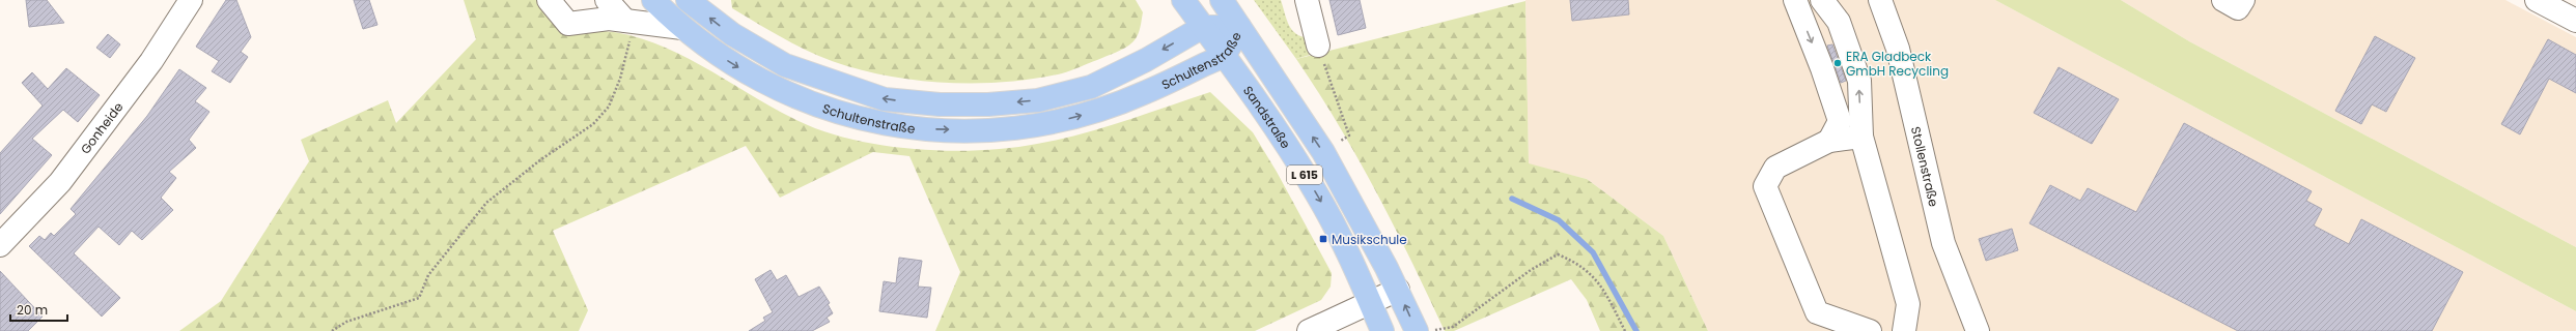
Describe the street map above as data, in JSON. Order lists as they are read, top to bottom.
{
  "streets": {
    "main road": ["Schultenstraße", "Sandstraße", "L 615"],
    "street": ["Gonheide", "Stollenstraße"]
  },
  "crossings": [
    ["Schultenstraße", "Sandstraße"],
    ["Schultenstraße", "L 615"]
  ],
  "places": {
    "other": ["ERA Gladbeck GmbH Recycling"],
    "transit": ["Musikschule"]
  },
  "scale_bar": "20 m"
}
